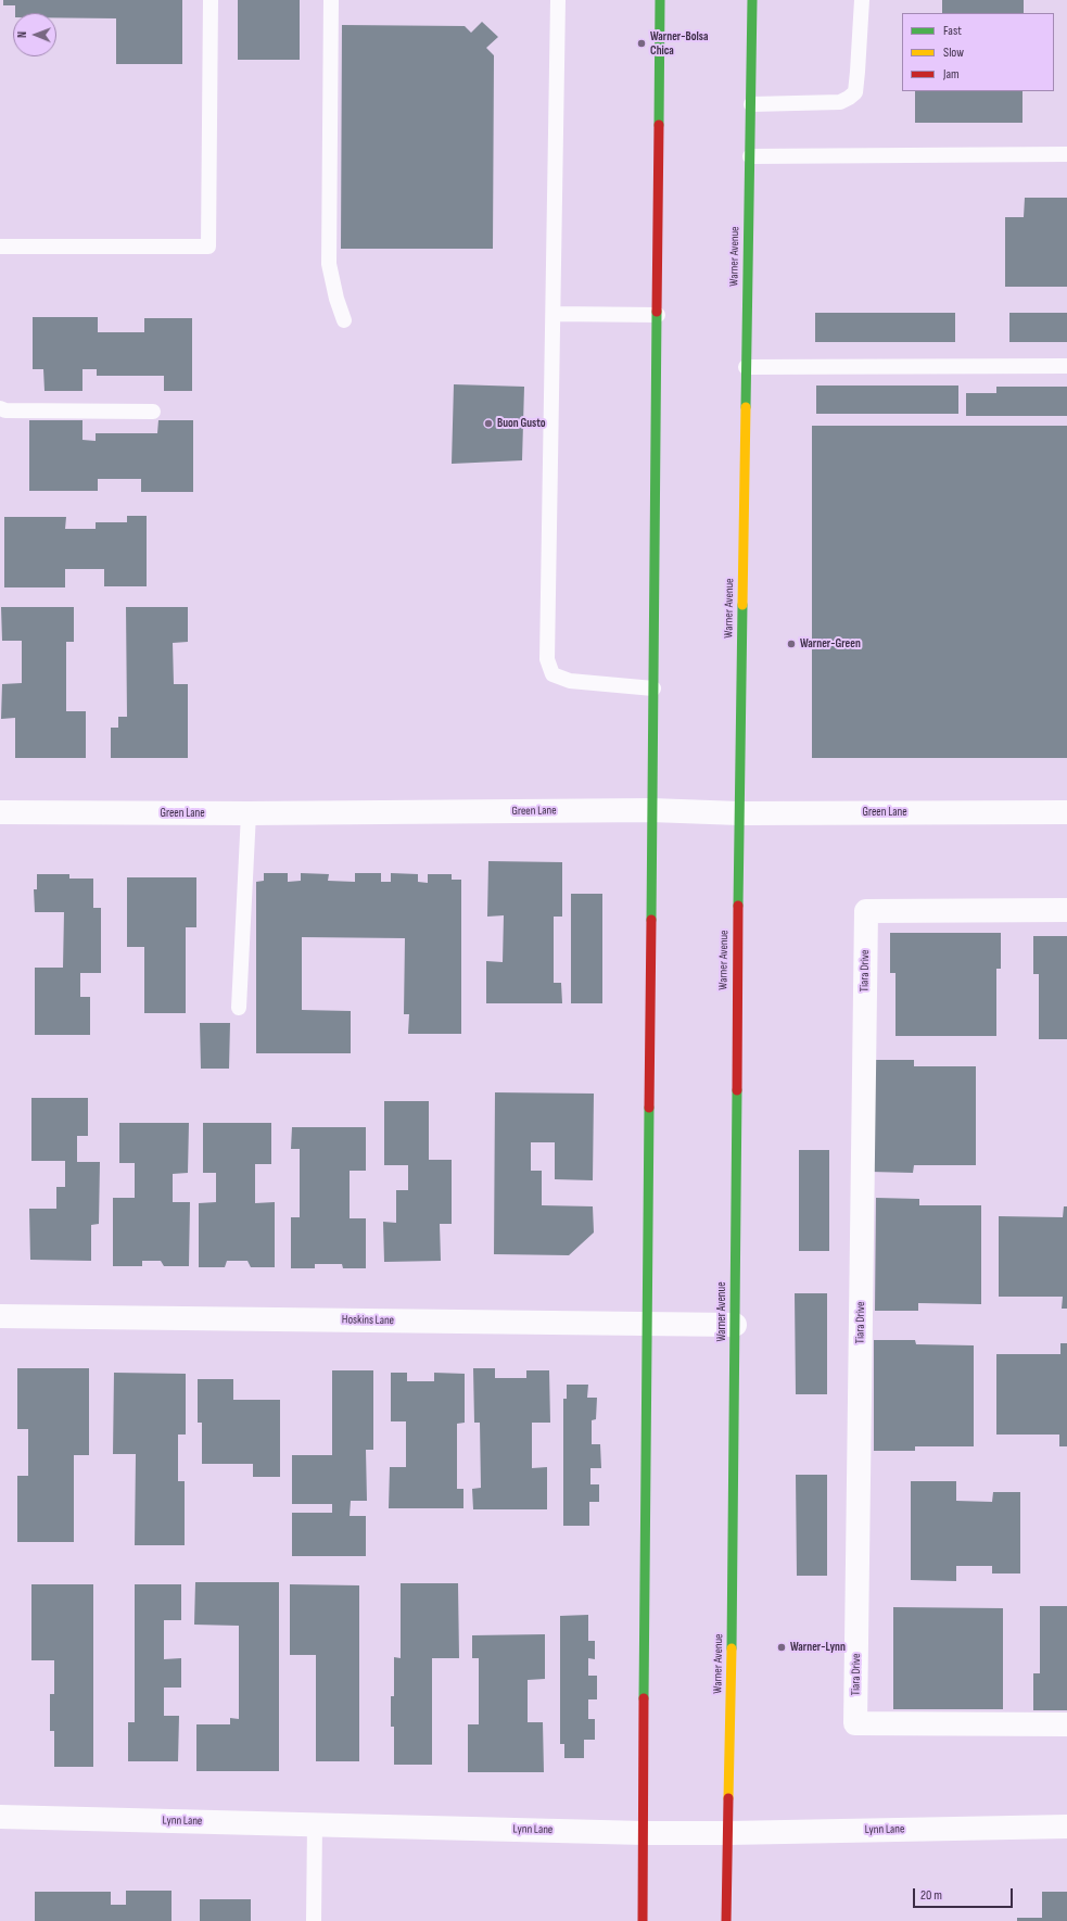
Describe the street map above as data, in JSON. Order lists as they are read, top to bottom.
{
  "streets": {
    "main road": ["Warner Avenue"],
    "street": [
      "Green Lane",
      "Tiara Drive",
      "Hoskins Lane",
      "Lynn Lane"
    ]
  },
  "crossings": [
    ["Warner Avenue", "Green Lane"],
    ["Warner Avenue", "Hoskins Lane"],
    ["Warner Avenue", "Lynn Lane"]
  ],
  "places": [
    "Warner-Bolsa Chica",
    "Buon Gusto",
    "Warner-Green",
    "Warner-Lynn"
  ],
  "legend": ["Fast", "Slow", "Jam"],
  "scale_bar": "20 m",
  "north": "left"
}
